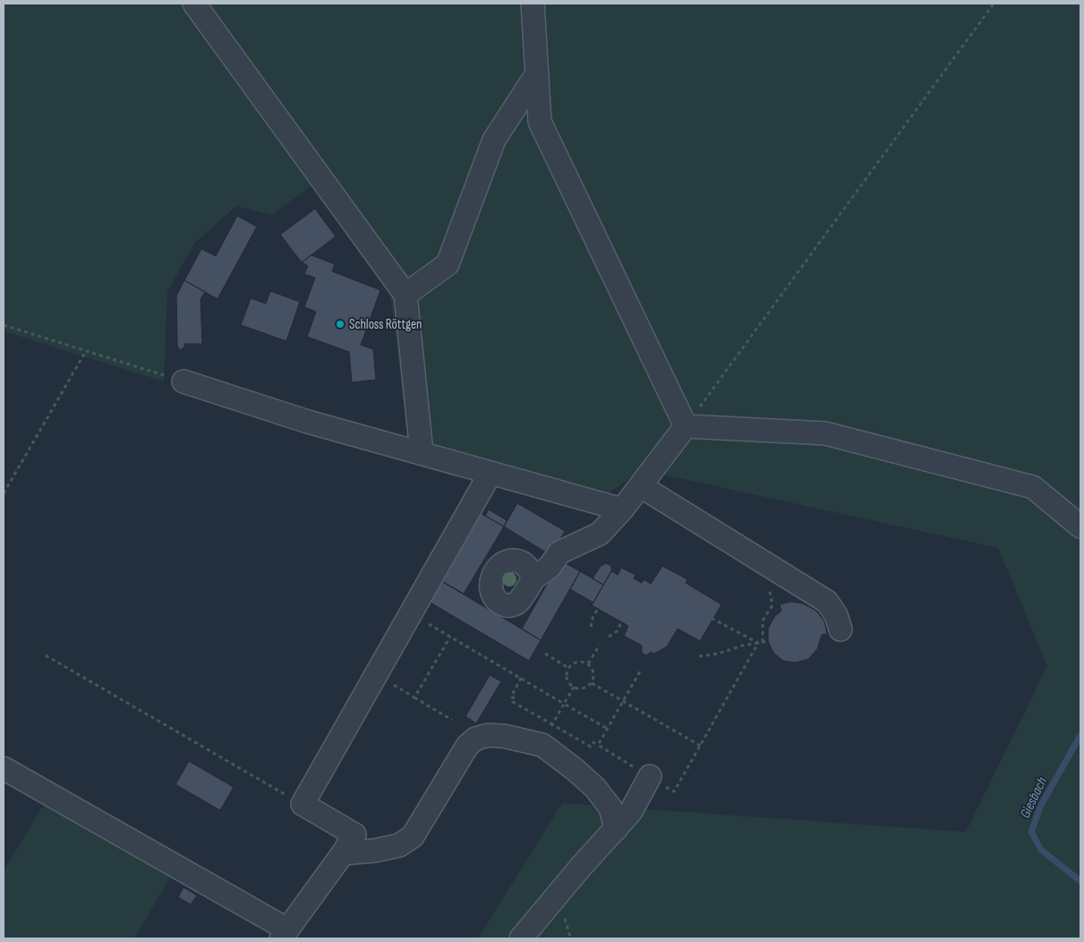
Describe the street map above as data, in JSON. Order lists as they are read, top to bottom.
{
  "water": ["Giesbach"],
  "places": ["Schloss Röttgen"]
}
